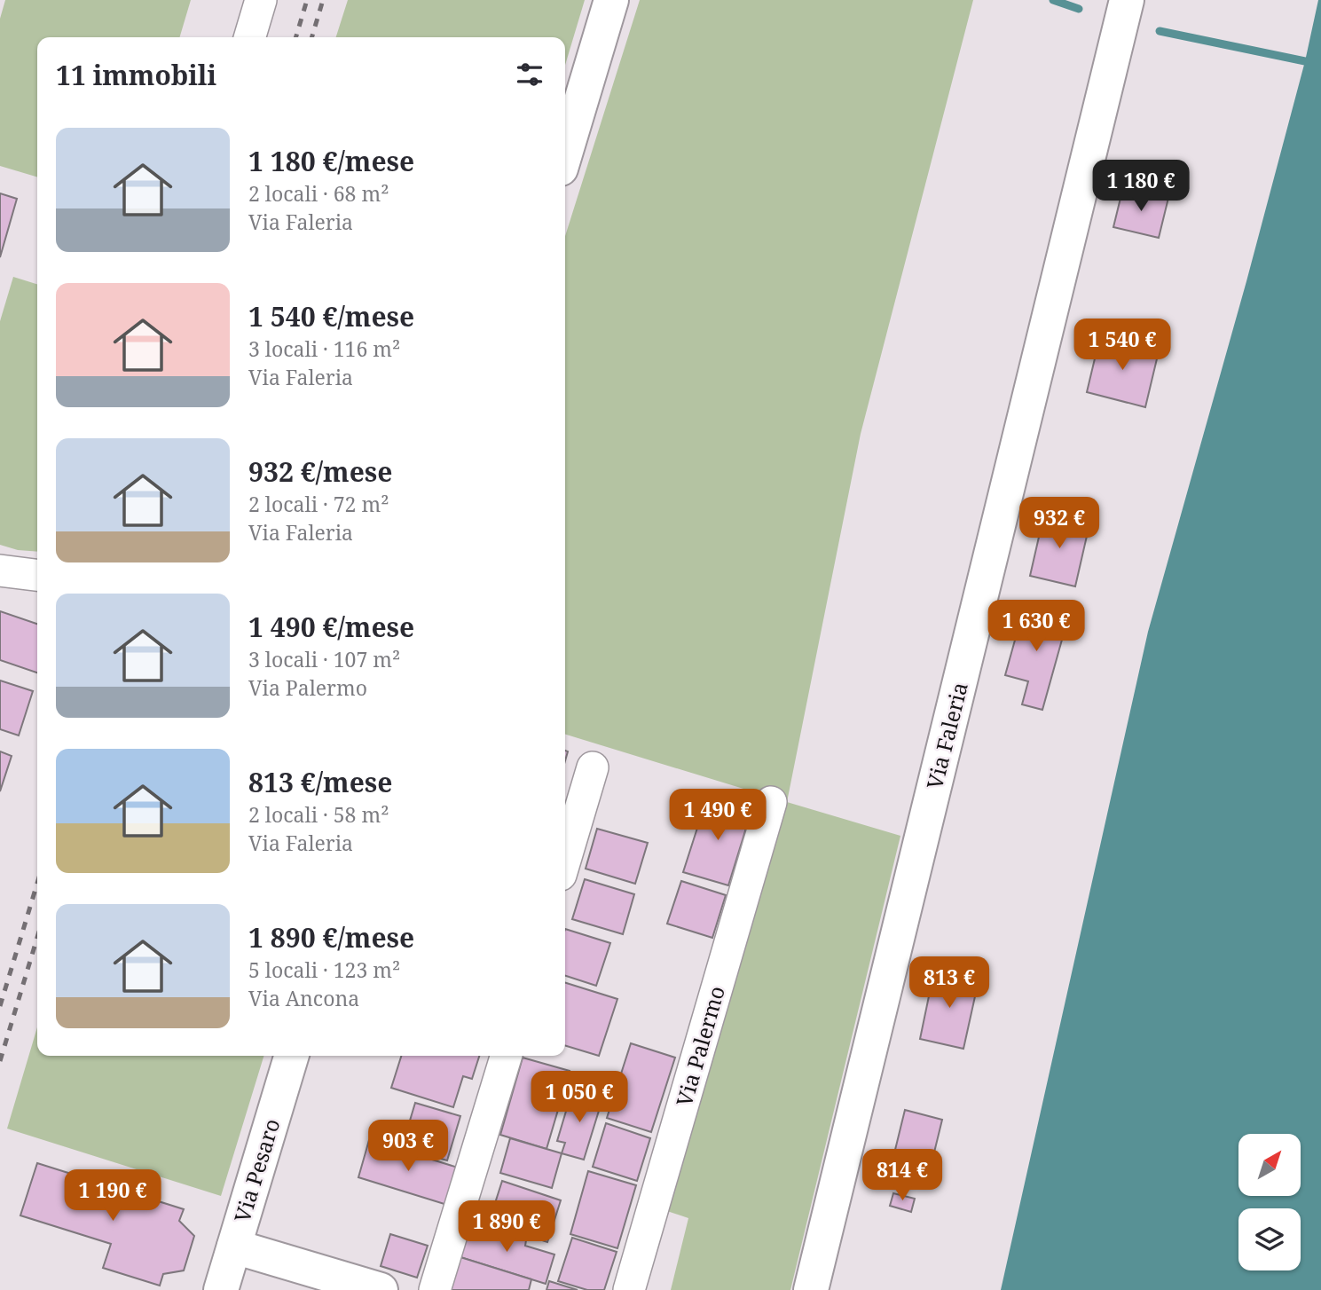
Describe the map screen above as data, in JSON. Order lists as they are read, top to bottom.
{
  "streets": {
    "street": ["Via Faleria", "Via Palermo", "Via Pesaro"]
  },
  "north": "top right",
  "page": {
    "heading": "11 immobili",
    "list": [
      {
        "name": "1 180 €/mese",
        "note": "2 locali · 68 m² · Via Faleria"
      },
      {
        "name": "1 540 €/mese",
        "note": "3 locali · 116 m² · Via Faleria"
      },
      {
        "name": "932 €/mese",
        "note": "2 locali · 72 m² · Via Faleria"
      },
      {
        "name": "1 490 €/mese",
        "note": "3 locali · 107 m² · Via Palermo"
      },
      {
        "name": "813 €/mese",
        "note": "2 locali · 58 m² · Via Faleria"
      },
      {
        "name": "1 890 €/mese",
        "note": "5 locali · 123 m² · Via Ancona"
      }
    ],
    "price": [
      "1 180 €",
      "1 540 €",
      "932 €",
      "1 630 €",
      "1 490 €",
      "813 €",
      "1 050 €",
      "903 €",
      "814 €",
      "1 190 €",
      "1 890 €"
    ]
  }
}
